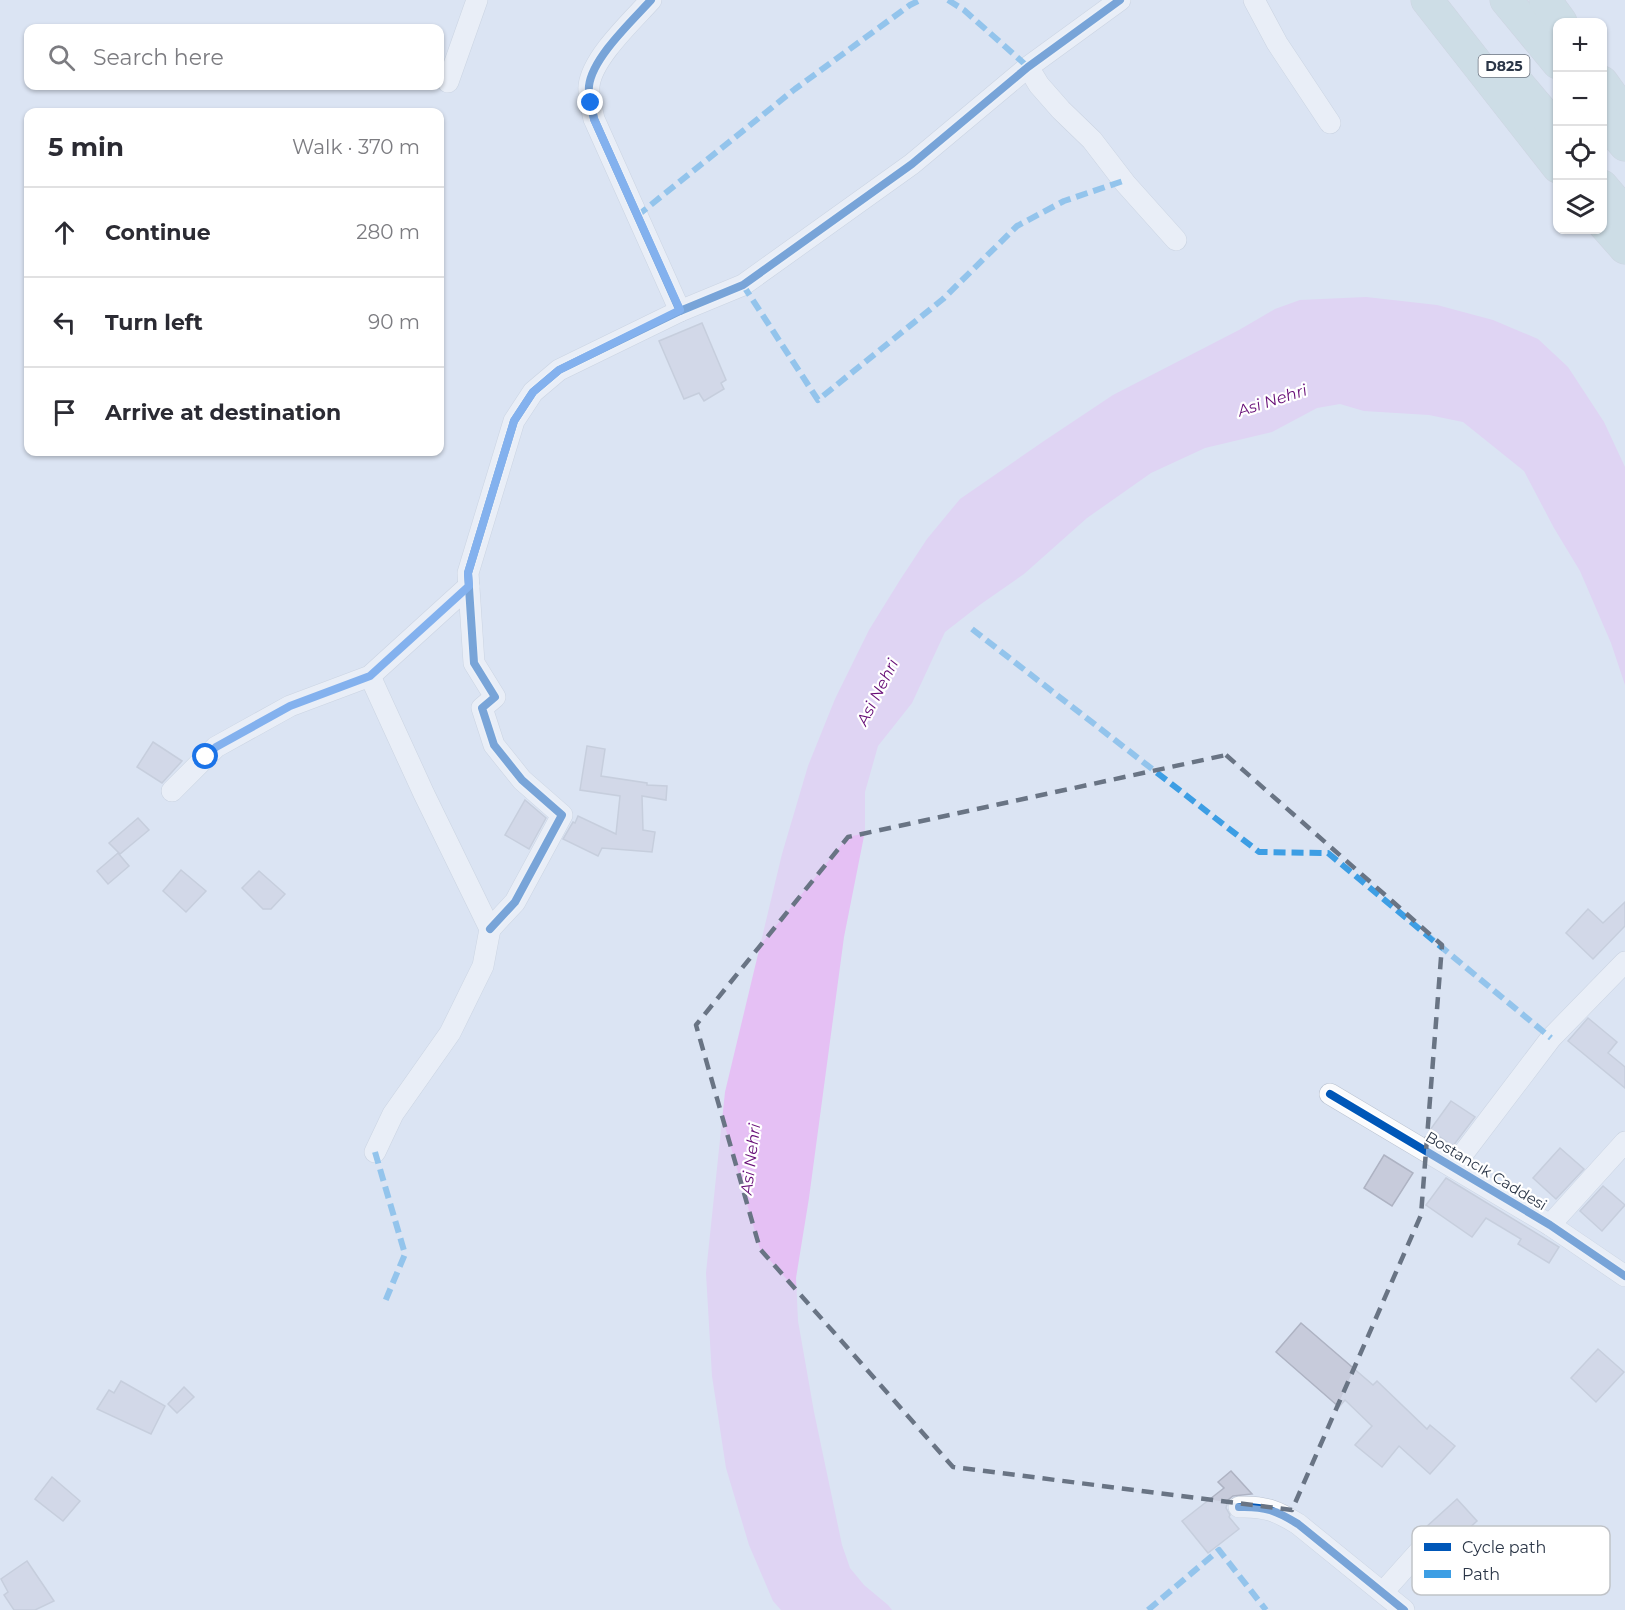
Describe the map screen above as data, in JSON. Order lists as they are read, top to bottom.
{
  "streets": {
    "highway": ["D825"],
    "street": ["Bostancık Caddesi"]
  },
  "water": ["Asi Nehri"],
  "legend": ["Cycle path", "Path"],
  "page": {
    "map_buttons": ["+", "−"],
    "search": "Search here",
    "heading": ["5 min", "Walk · 370 m"],
    "list": [
      ["Continue", "280 m"],
      ["Turn left", "90 m"],
      "Arrive at destination"
    ]
  }
}
